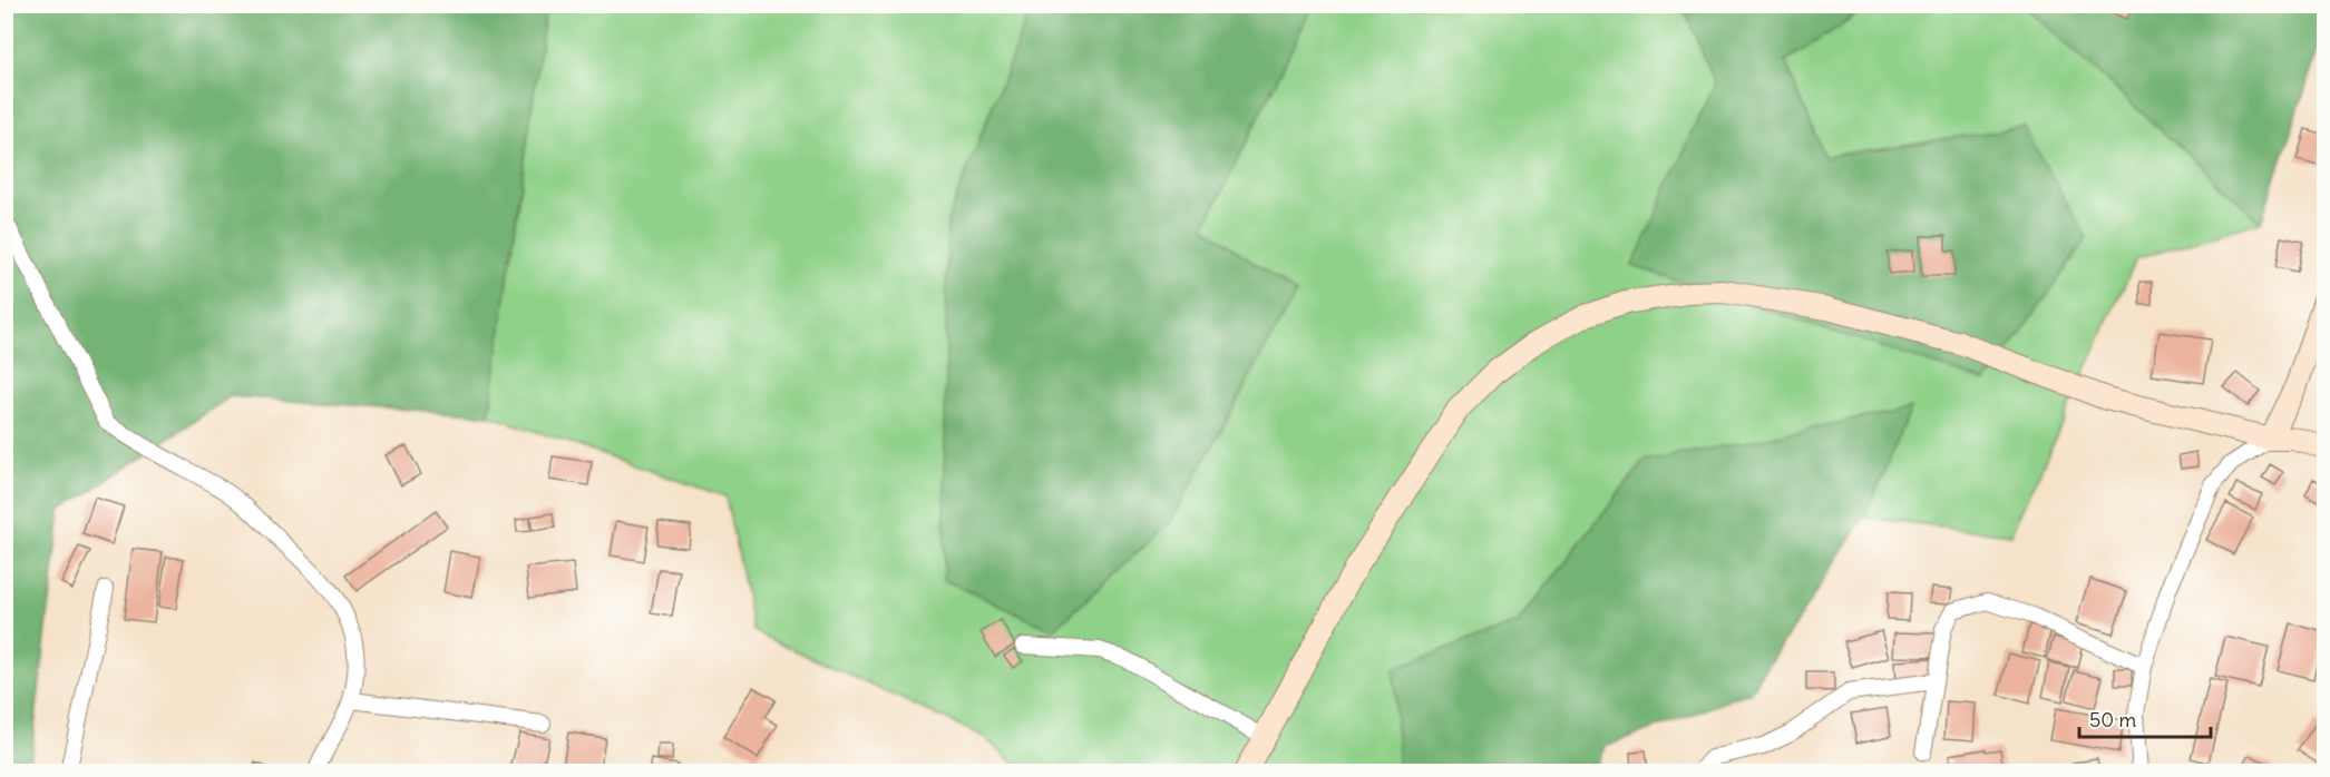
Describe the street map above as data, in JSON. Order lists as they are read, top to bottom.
{
  "scale_bar": "50 m"
}
